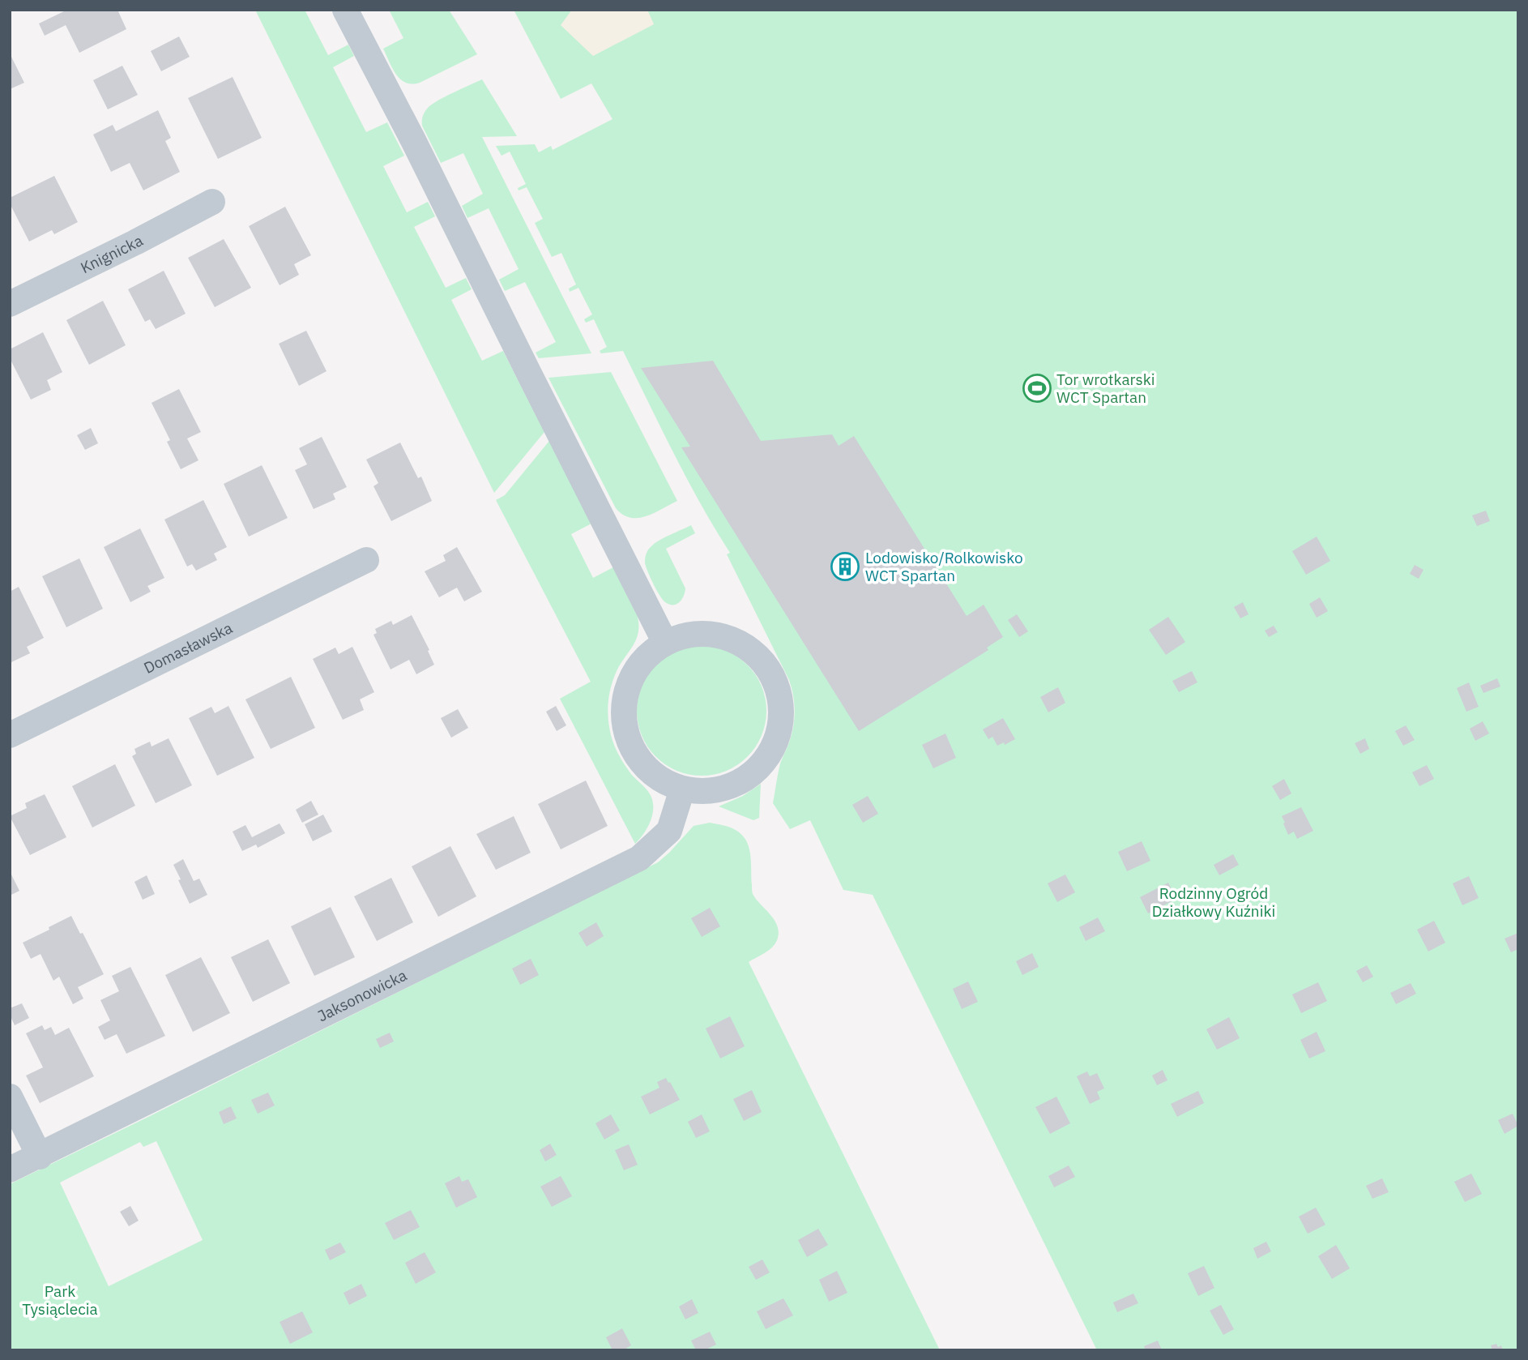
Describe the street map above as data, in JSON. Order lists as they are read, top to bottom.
{
  "streets": {
    "street": ["Knignicka", "Domasławska", "Jaksonowicka"]
  },
  "parks": ["Rodzinny Ogród Działkowy Kuźniki", "Park Tysiąclecia"],
  "places": {
    "sports": ["Tor wrotkarski WCT Spartan"],
    "building": ["Lodowisko/Rolkowisko WCT Spartan"]
  }
}
